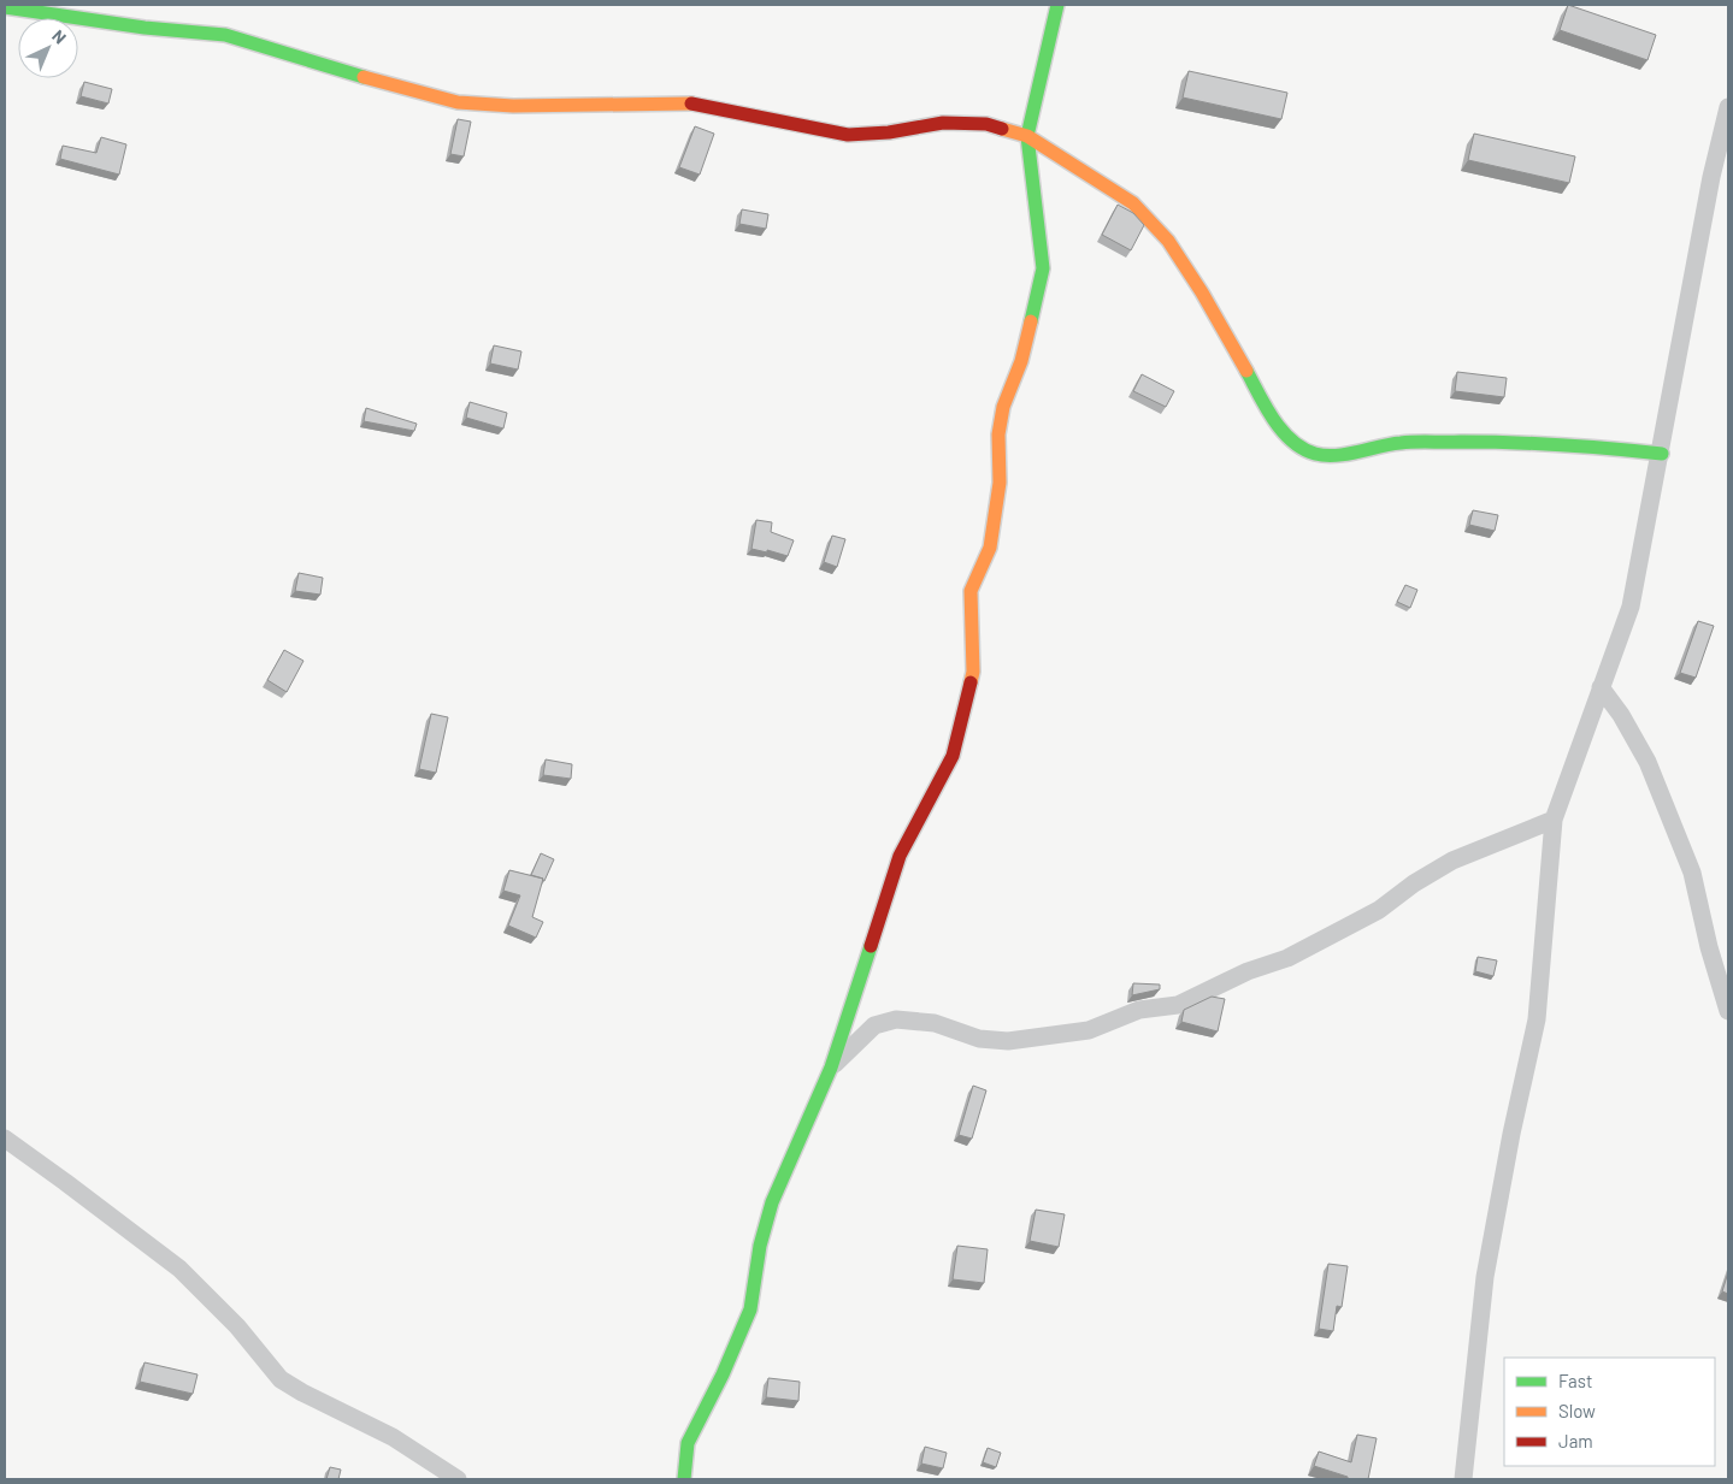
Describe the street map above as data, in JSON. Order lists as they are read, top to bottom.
{
  "legend": ["Fast", "Slow", "Jam"],
  "north": "top right"
}
